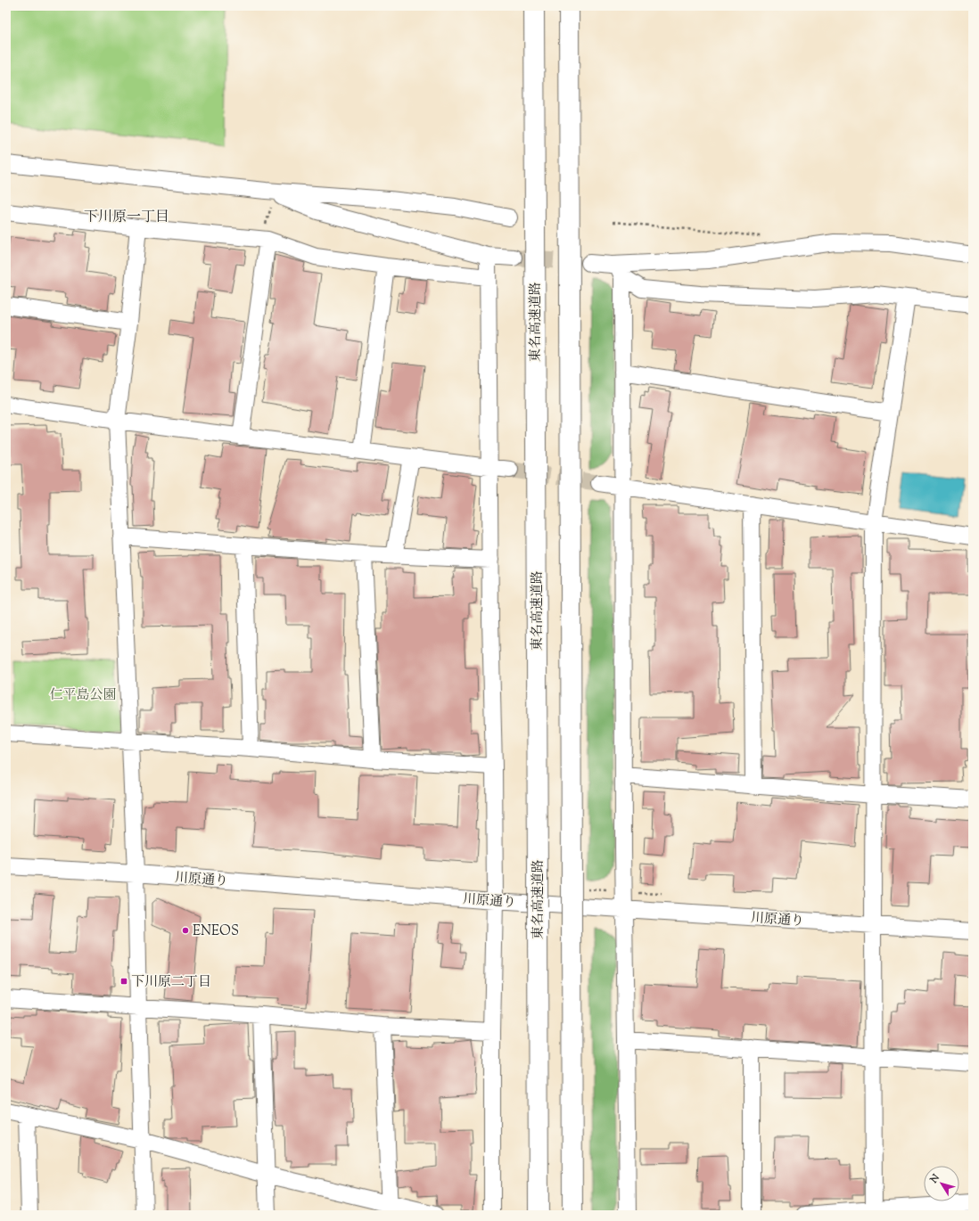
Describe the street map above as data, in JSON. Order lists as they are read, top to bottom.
{
  "streets": {
    "highway": ["東名高速道路"],
    "street": ["川原通り"]
  },
  "districts": ["下川原一丁目"],
  "parks": ["仁平島公園"],
  "places": {
    "other": ["ENEOS"],
    "transit": ["下川原二丁目"]
  },
  "north": "top left"
}
